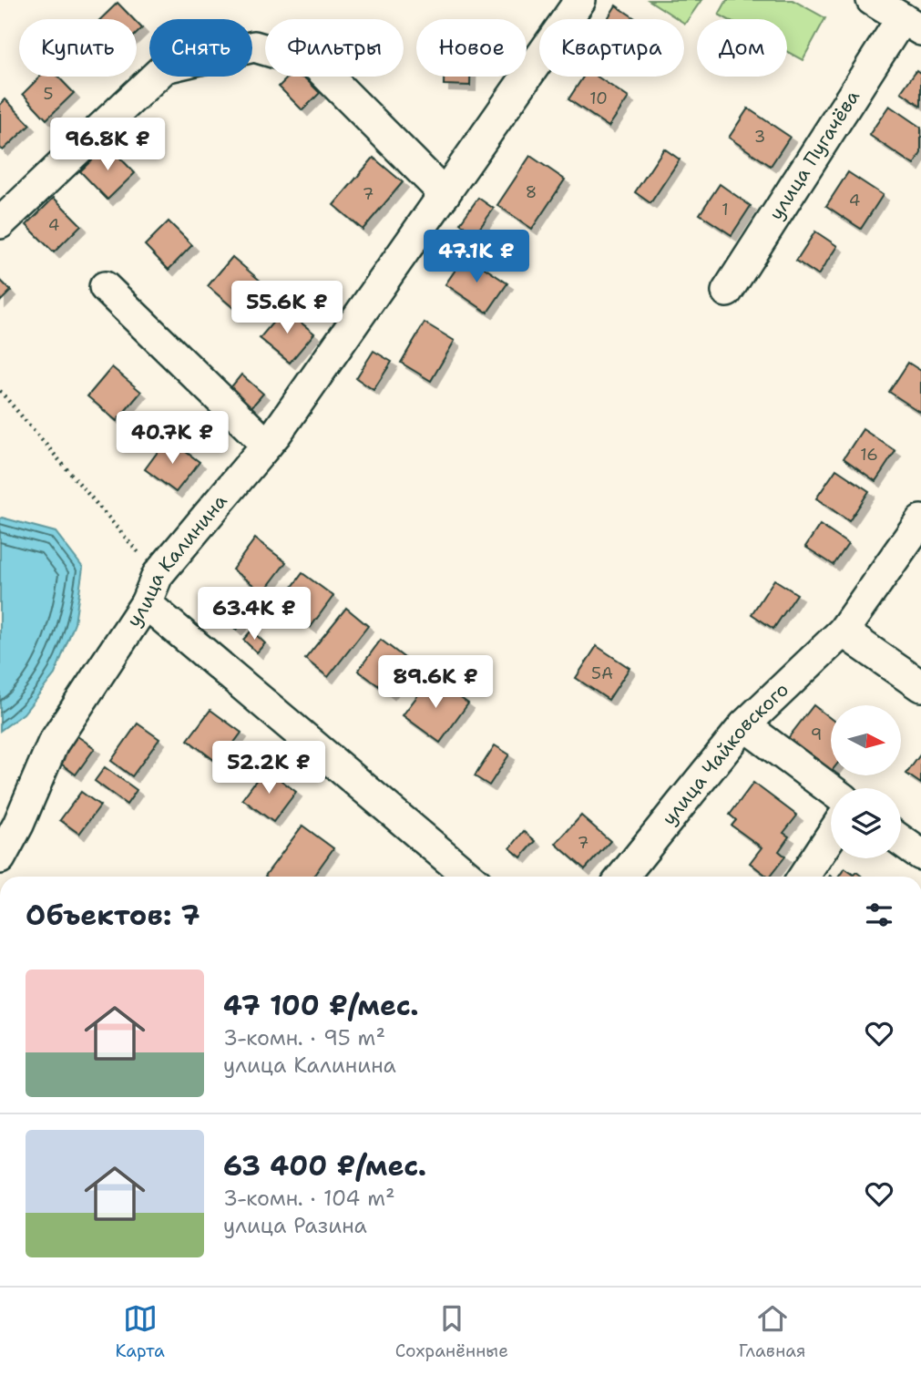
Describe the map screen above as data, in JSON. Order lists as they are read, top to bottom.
{
  "streets": {
    "street": ["улица Пугачёва", "улица Калинина", "улица Чайковского"]
  },
  "house_numbers": [
    "5",
    "10",
    "3",
    "8",
    "7",
    "4",
    "1",
    "4",
    "16",
    "5А",
    "9",
    "7"
  ],
  "north": "right",
  "page": {
    "chip": [
      "Купить",
      "Снять",
      "Фильтры",
      "Новое",
      "Квартира",
      "Дом"
    ],
    "price": [
      "96.8K ₽",
      "47.1K ₽",
      "55.6K ₽",
      "40.7K ₽",
      "63.4K ₽",
      "89.6K ₽",
      "52.2K ₽"
    ],
    "heading": "Объектов: 7",
    "list": [
      {
        "name": "47 100 ₽/мес.",
        "note": "3-комн. · 95 m² · улица Калинина"
      },
      {
        "name": "63 400 ₽/мес.",
        "note": "3-комн. · 104 m² · улица Разина"
      }
    ],
    "tabs": ["Карта", "Сохранённые", "Главная"]
  }
}
